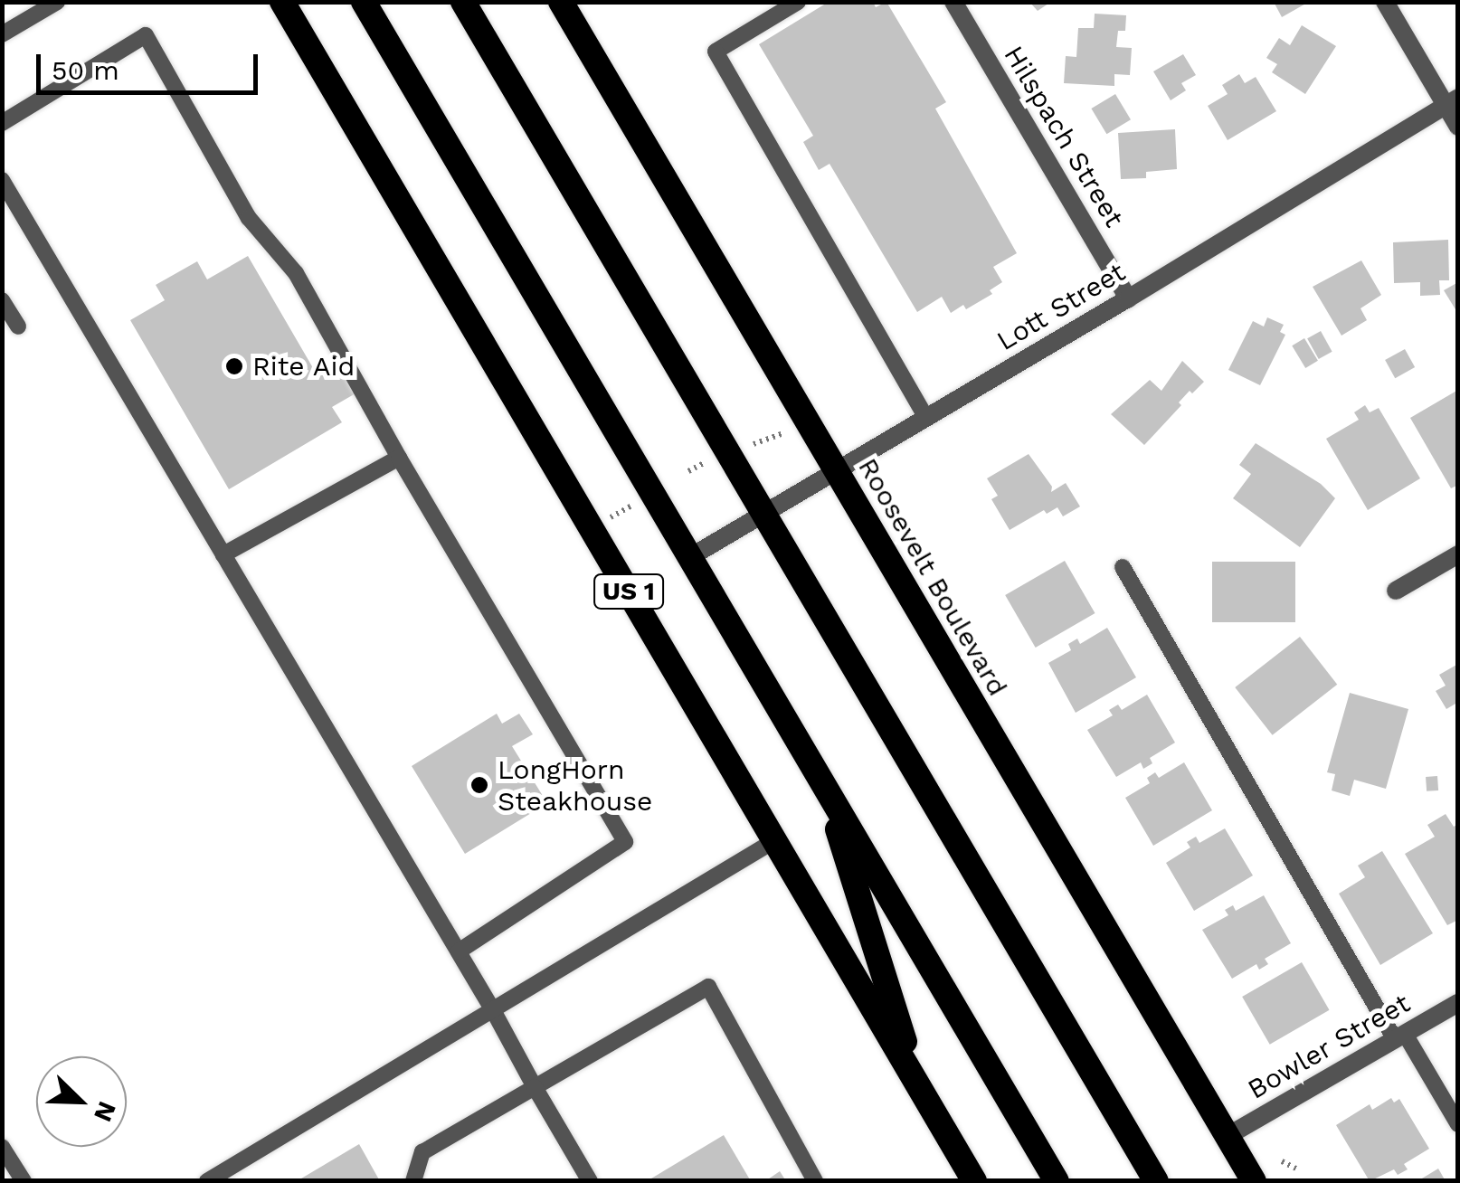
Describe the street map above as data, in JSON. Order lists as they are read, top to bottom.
{
  "streets": {
    "highway": ["Roosevelt Boulevard", "US 1"],
    "street": ["Hilspach Street", "Lott Street", "Bowler Street"]
  },
  "crossings": [
    ["Hilspach Street", "Lott Street"],
    ["Lott Street", "Roosevelt Boulevard"],
    ["Lott Street", "US 1"],
    ["Roosevelt Boulevard", "Bowler Street"]
  ],
  "places": ["Rite Aid", "LongHorn Steakhouse"],
  "scale_bar": "50 m",
  "north": "bottom right"
}
